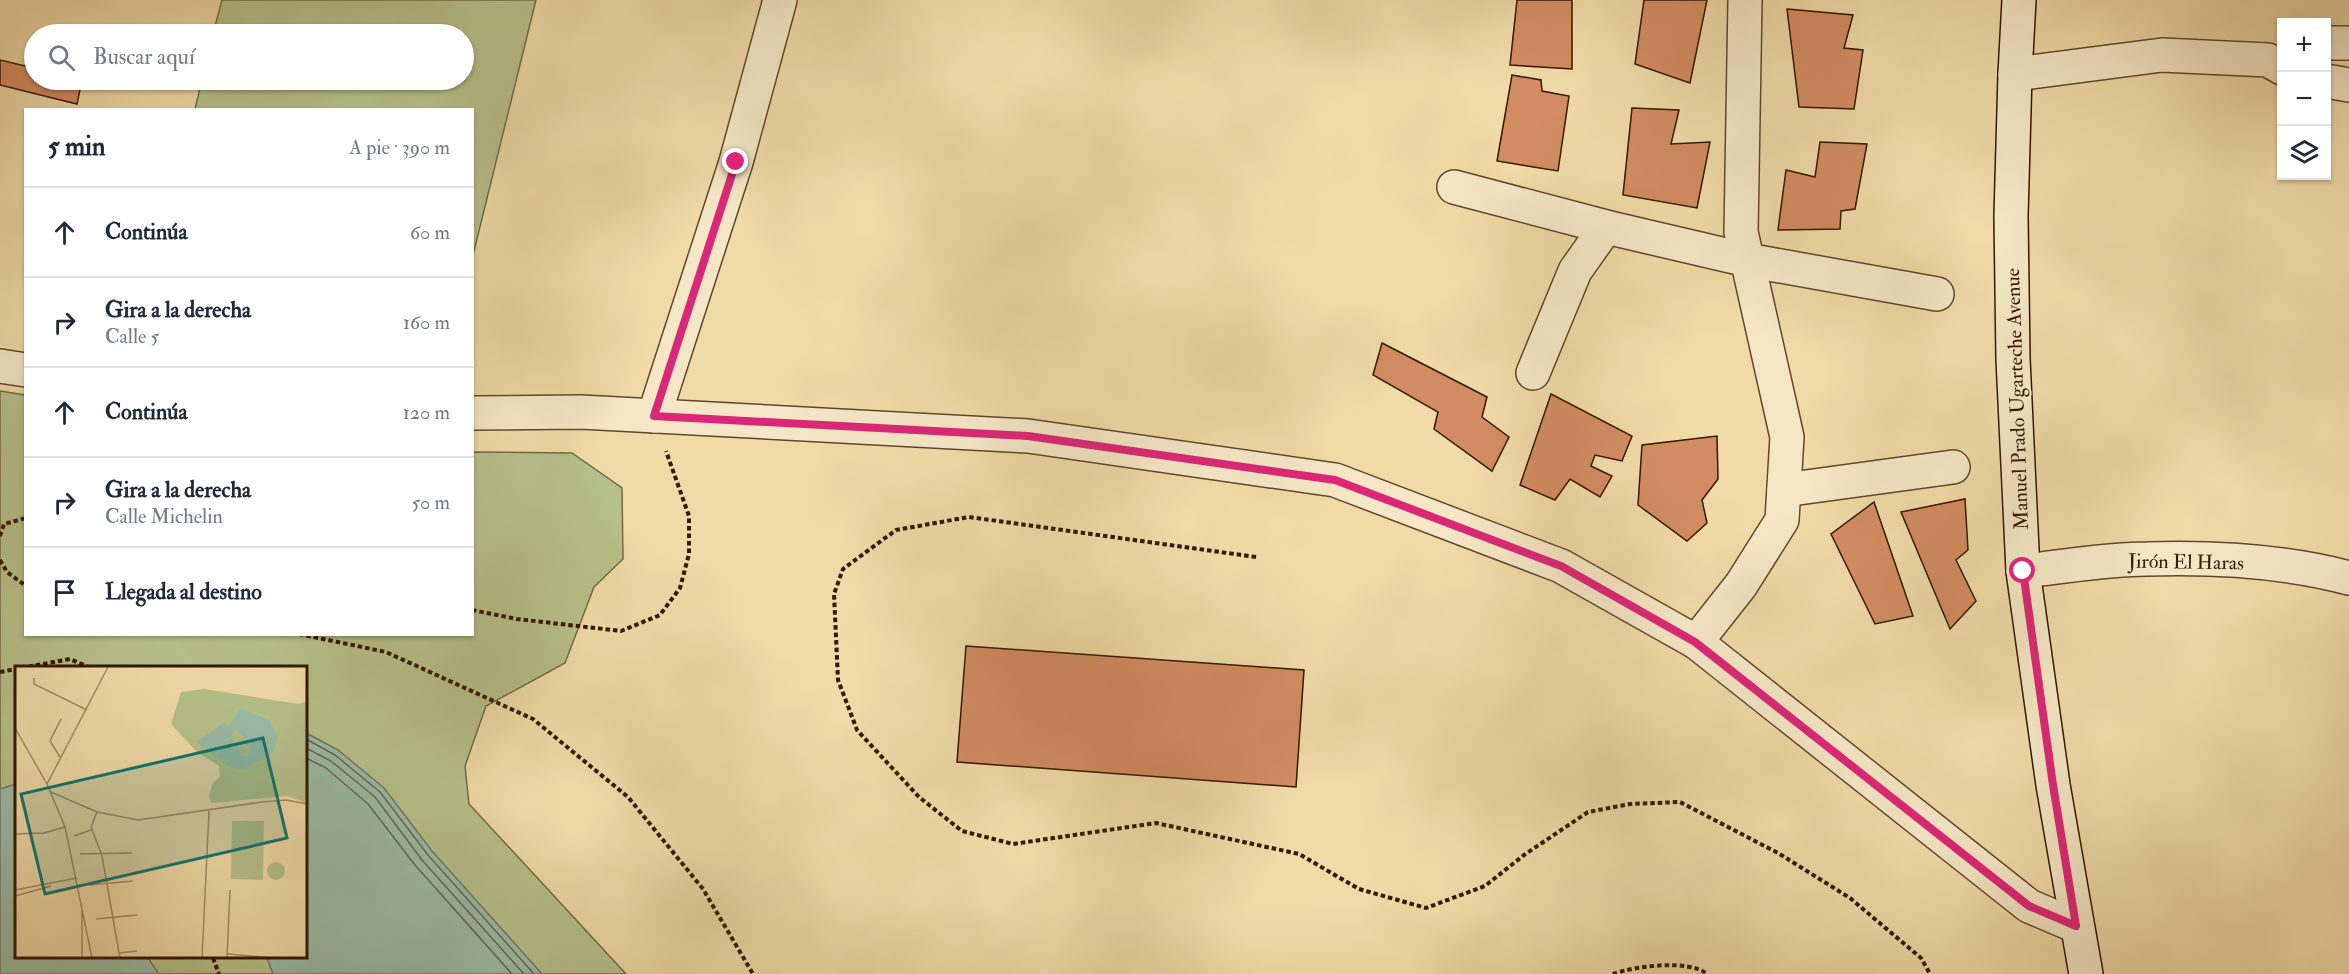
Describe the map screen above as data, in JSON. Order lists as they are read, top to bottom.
{
  "streets": {
    "street": ["Manuel Prado Ugarteche Avenue", "Jirón El Haras"]
  },
  "crossings": [
    ["Manuel Prado Ugarteche Avenue", "Jirón El Haras"]
  ],
  "page": {
    "map_buttons": ["+", "−"],
    "search": "Buscar aquí",
    "heading": ["5 min", "A pie · 390 m"],
    "list": [
      ["Continúa", "60 m"],
      ["Gira a la derecha", "Calle 5", "160 m"],
      ["Continúa", "120 m"],
      ["Gira a la derecha", "Calle Michelin", "50 m"],
      "Llegada al destino"
    ]
  }
}
